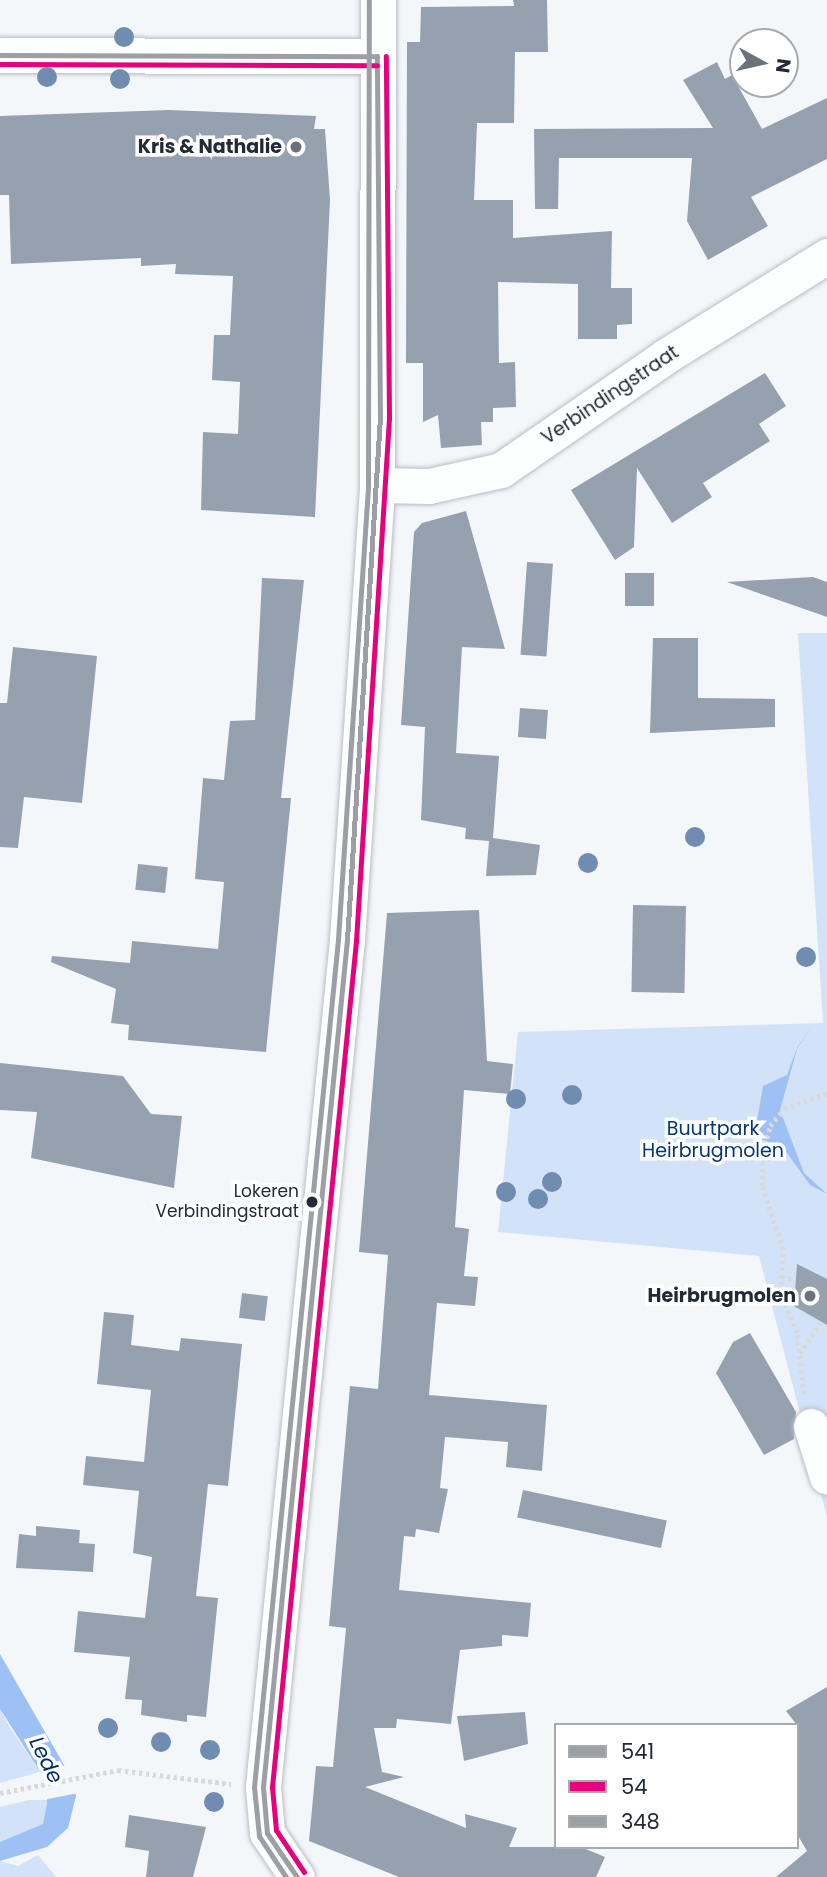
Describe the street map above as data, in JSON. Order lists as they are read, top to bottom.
{
  "streets": {
    "street": ["Verbindingstraat"]
  },
  "water": ["Lede"],
  "parks": ["Buurtpark Heirbrugmolen"],
  "places": ["Kris & Nathalie", "Lokeren Verbindingstraat", "Heirbrugmolen"],
  "lines": ["transit line 348", "transit line 541", "transit line 54"],
  "legend": ["541", "54", "348"],
  "north": "right"
}
